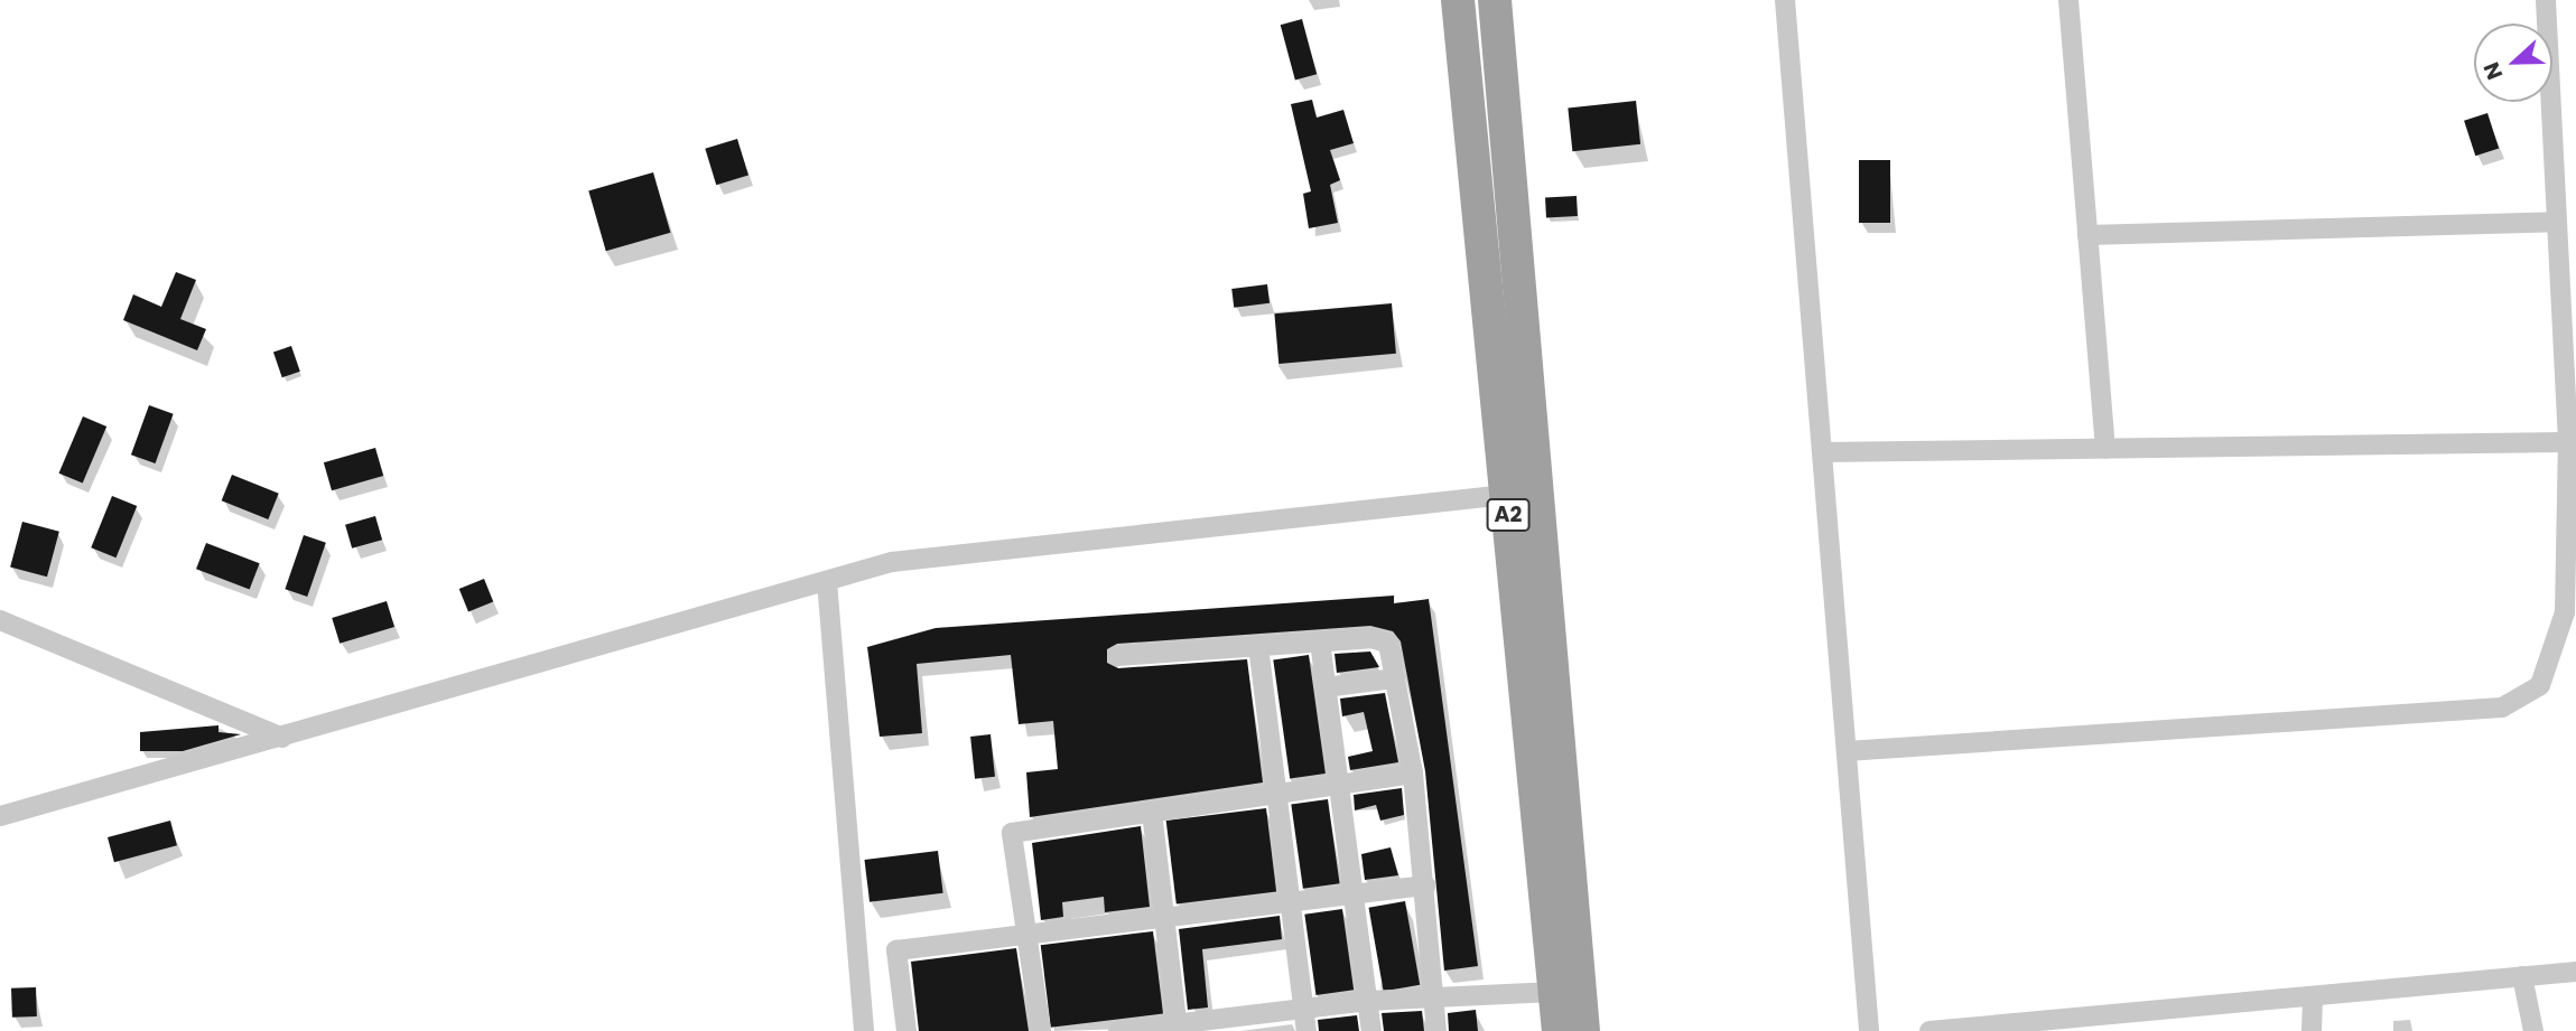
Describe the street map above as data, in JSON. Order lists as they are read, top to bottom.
{
  "streets": {
    "highway": ["A2"]
  },
  "north": "left"
}
